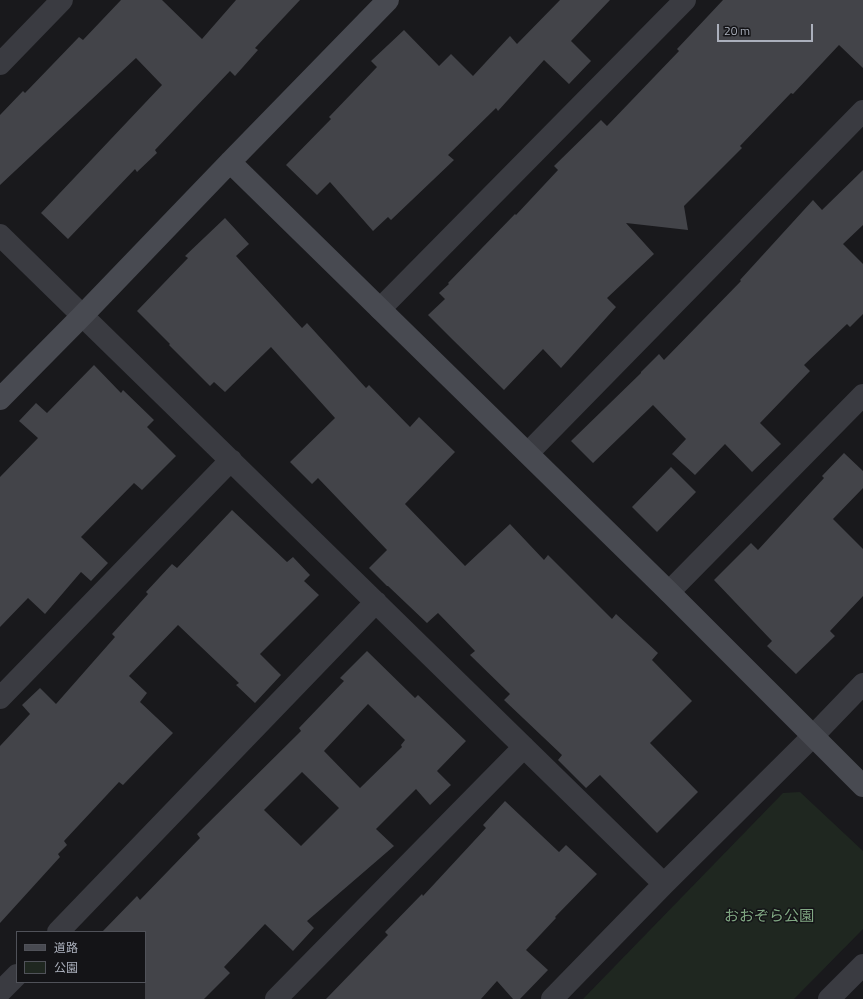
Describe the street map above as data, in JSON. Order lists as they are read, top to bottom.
{
  "parks": ["おおぞら公園"],
  "legend": ["道路", "公園"],
  "scale_bar": "20 m"
}
